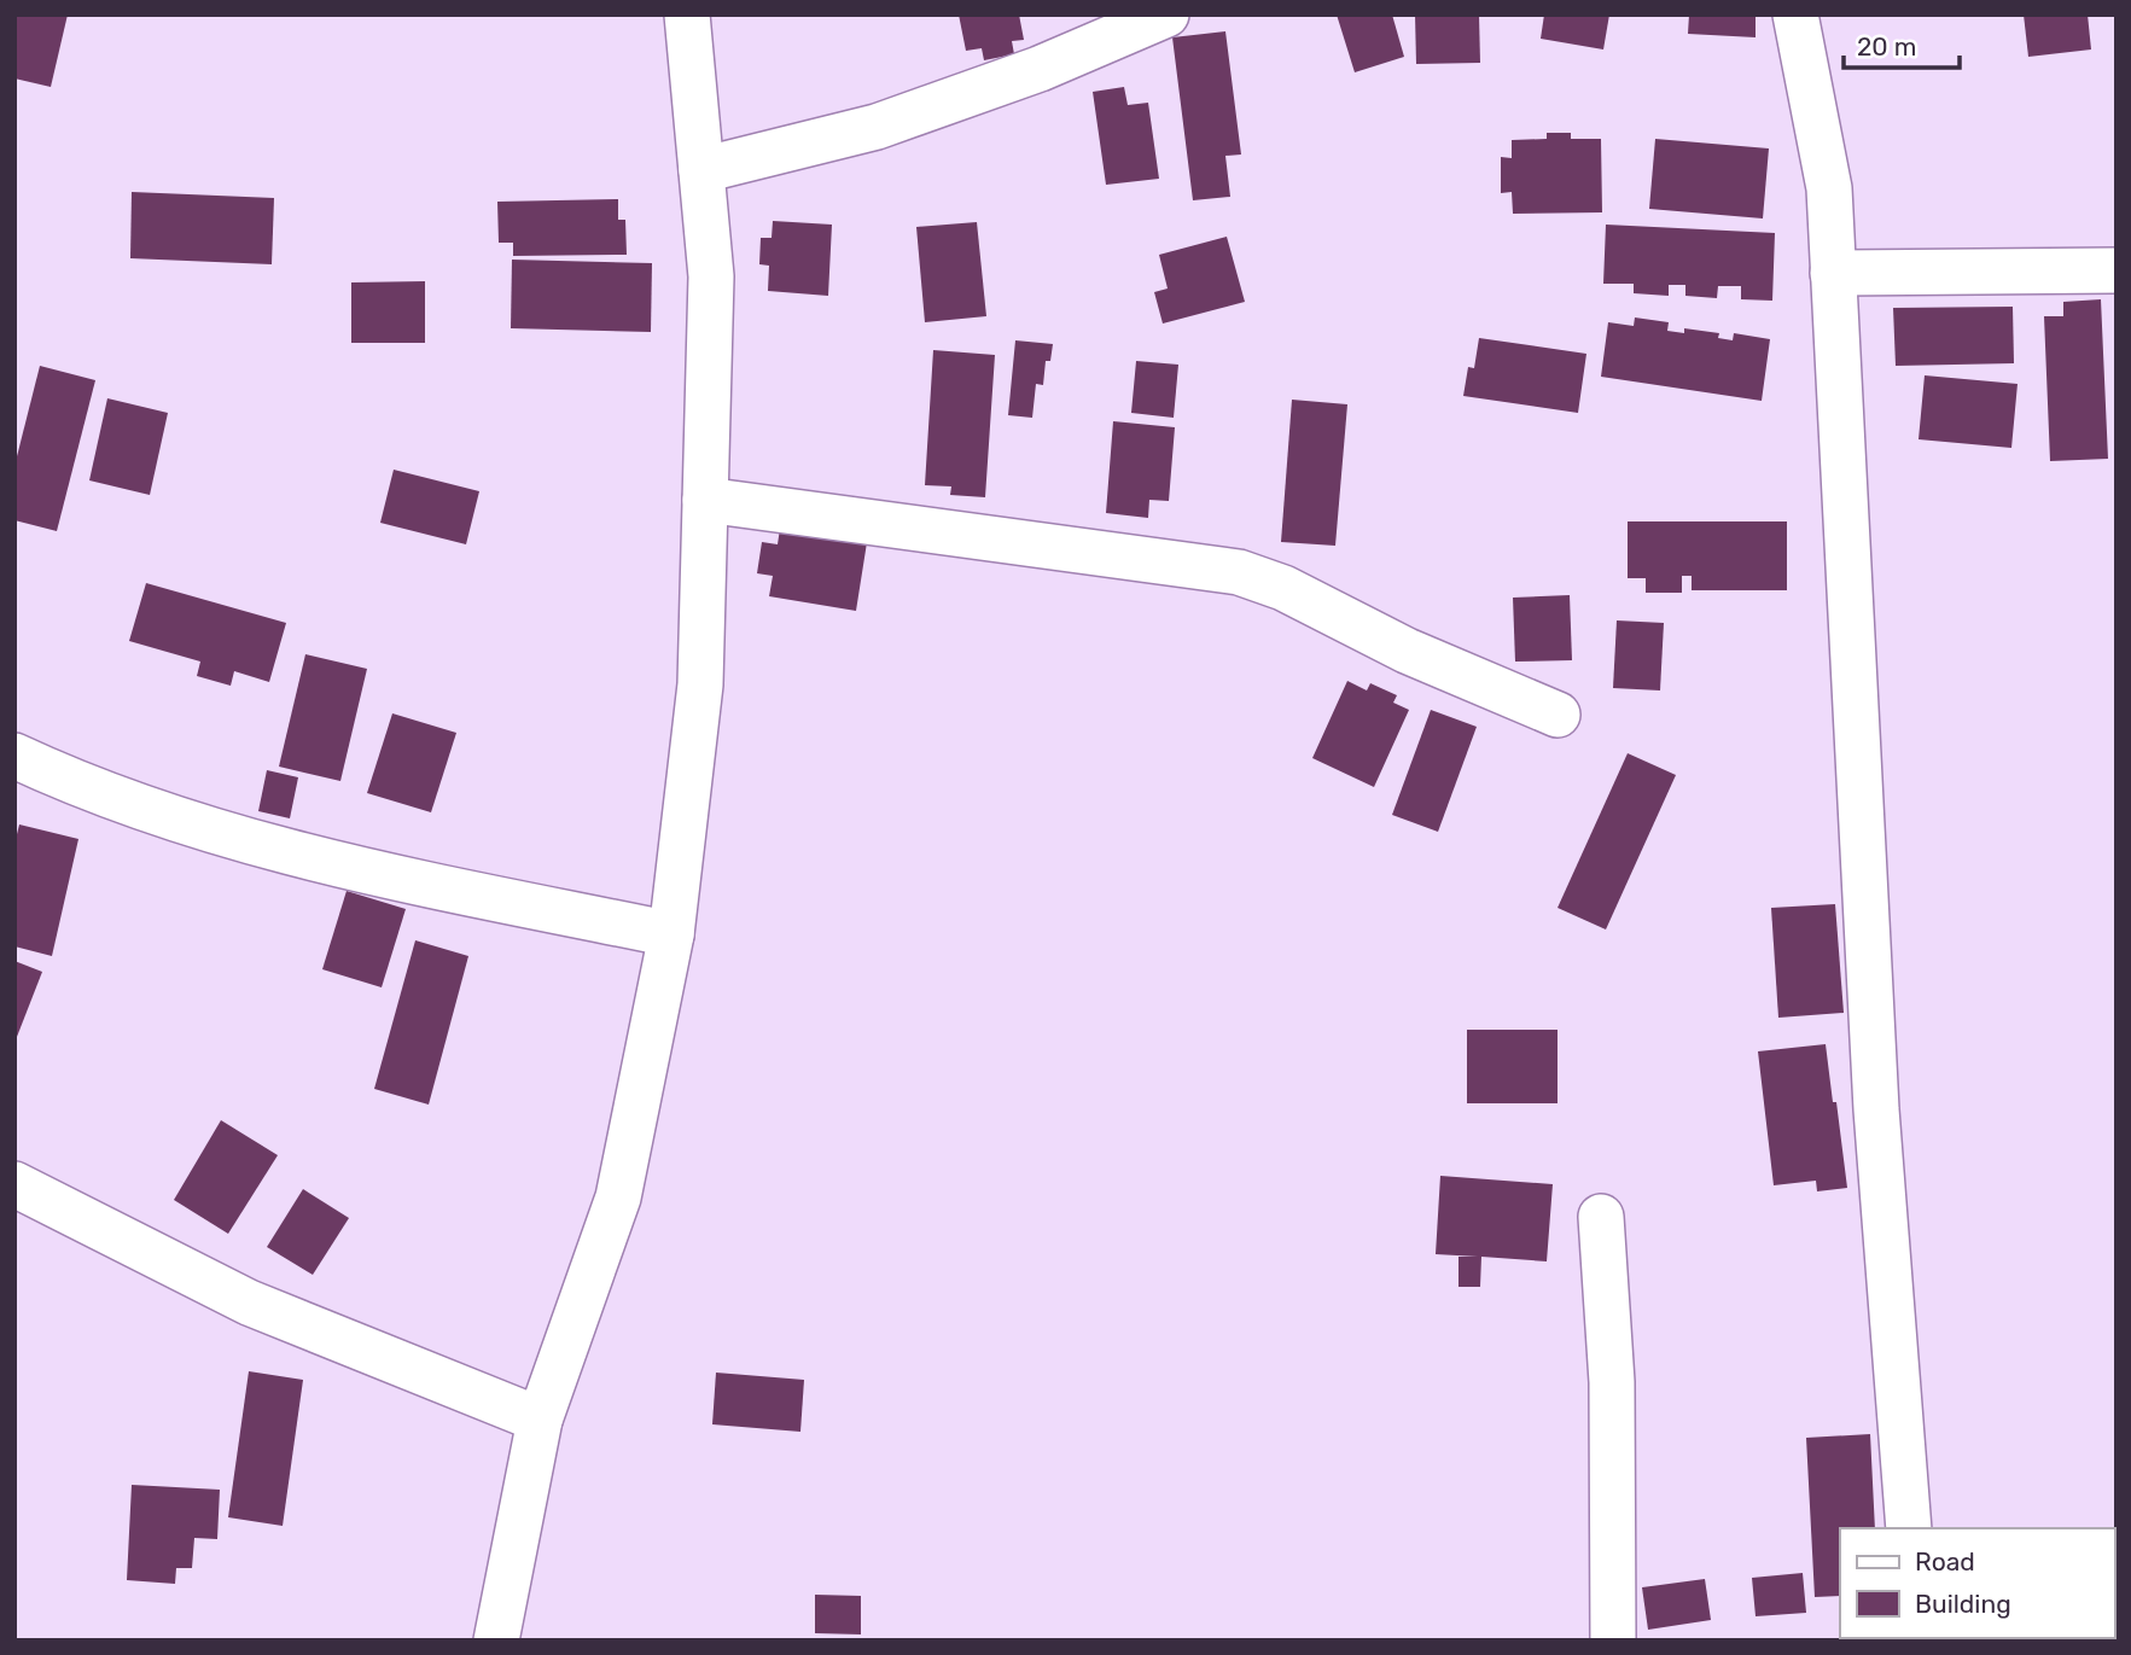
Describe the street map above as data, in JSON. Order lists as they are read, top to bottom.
{
  "legend": ["Road", "Building"],
  "scale_bar": "20 m"
}
